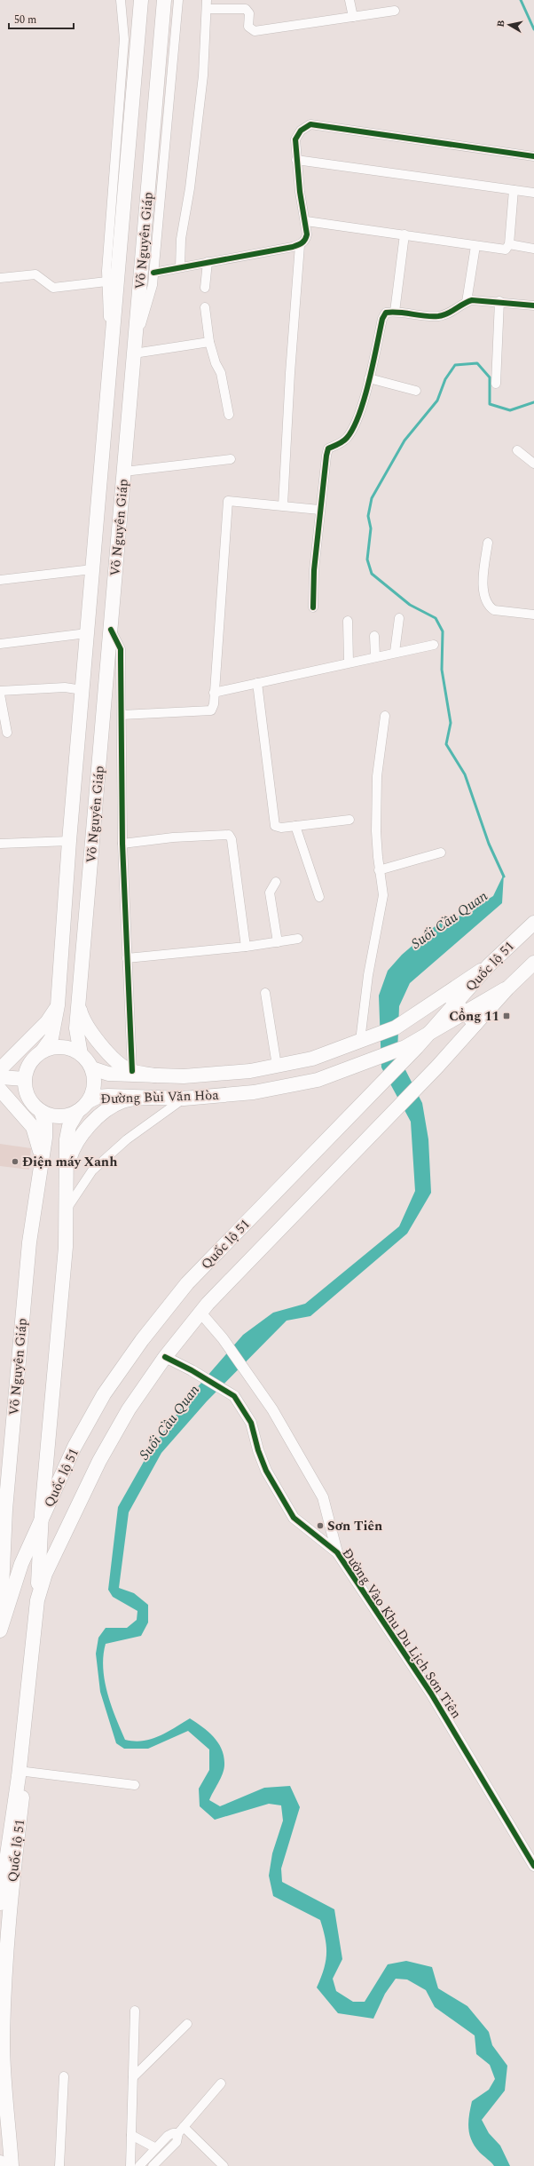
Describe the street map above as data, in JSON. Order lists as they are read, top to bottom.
{
  "streets": {
    "main road": ["Võ Nguyên Giáp", "Quốc lộ 51", "Đường Bùi Văn Hòa"],
    "street": ["Đường Vào Khu Du Lịch Sơn Tiên"]
  },
  "crossings": [
    ["Võ Nguyên Giáp", "Quốc lộ 51"],
    ["Võ Nguyên Giáp", "Đường Bùi Văn Hòa"],
    ["Quốc lộ 51", "Đường Bùi Văn Hòa"],
    ["Quốc lộ 51", "Đường Vào Khu Du Lịch Sơn Tiên"]
  ],
  "water": ["Suối Cầu Quan"],
  "places": {
    "transit": ["Cổng 11"],
    "other": ["Điện máy Xanh", "Sơn Tiên"]
  },
  "scale_bar": "50 m",
  "north": "left"
}
